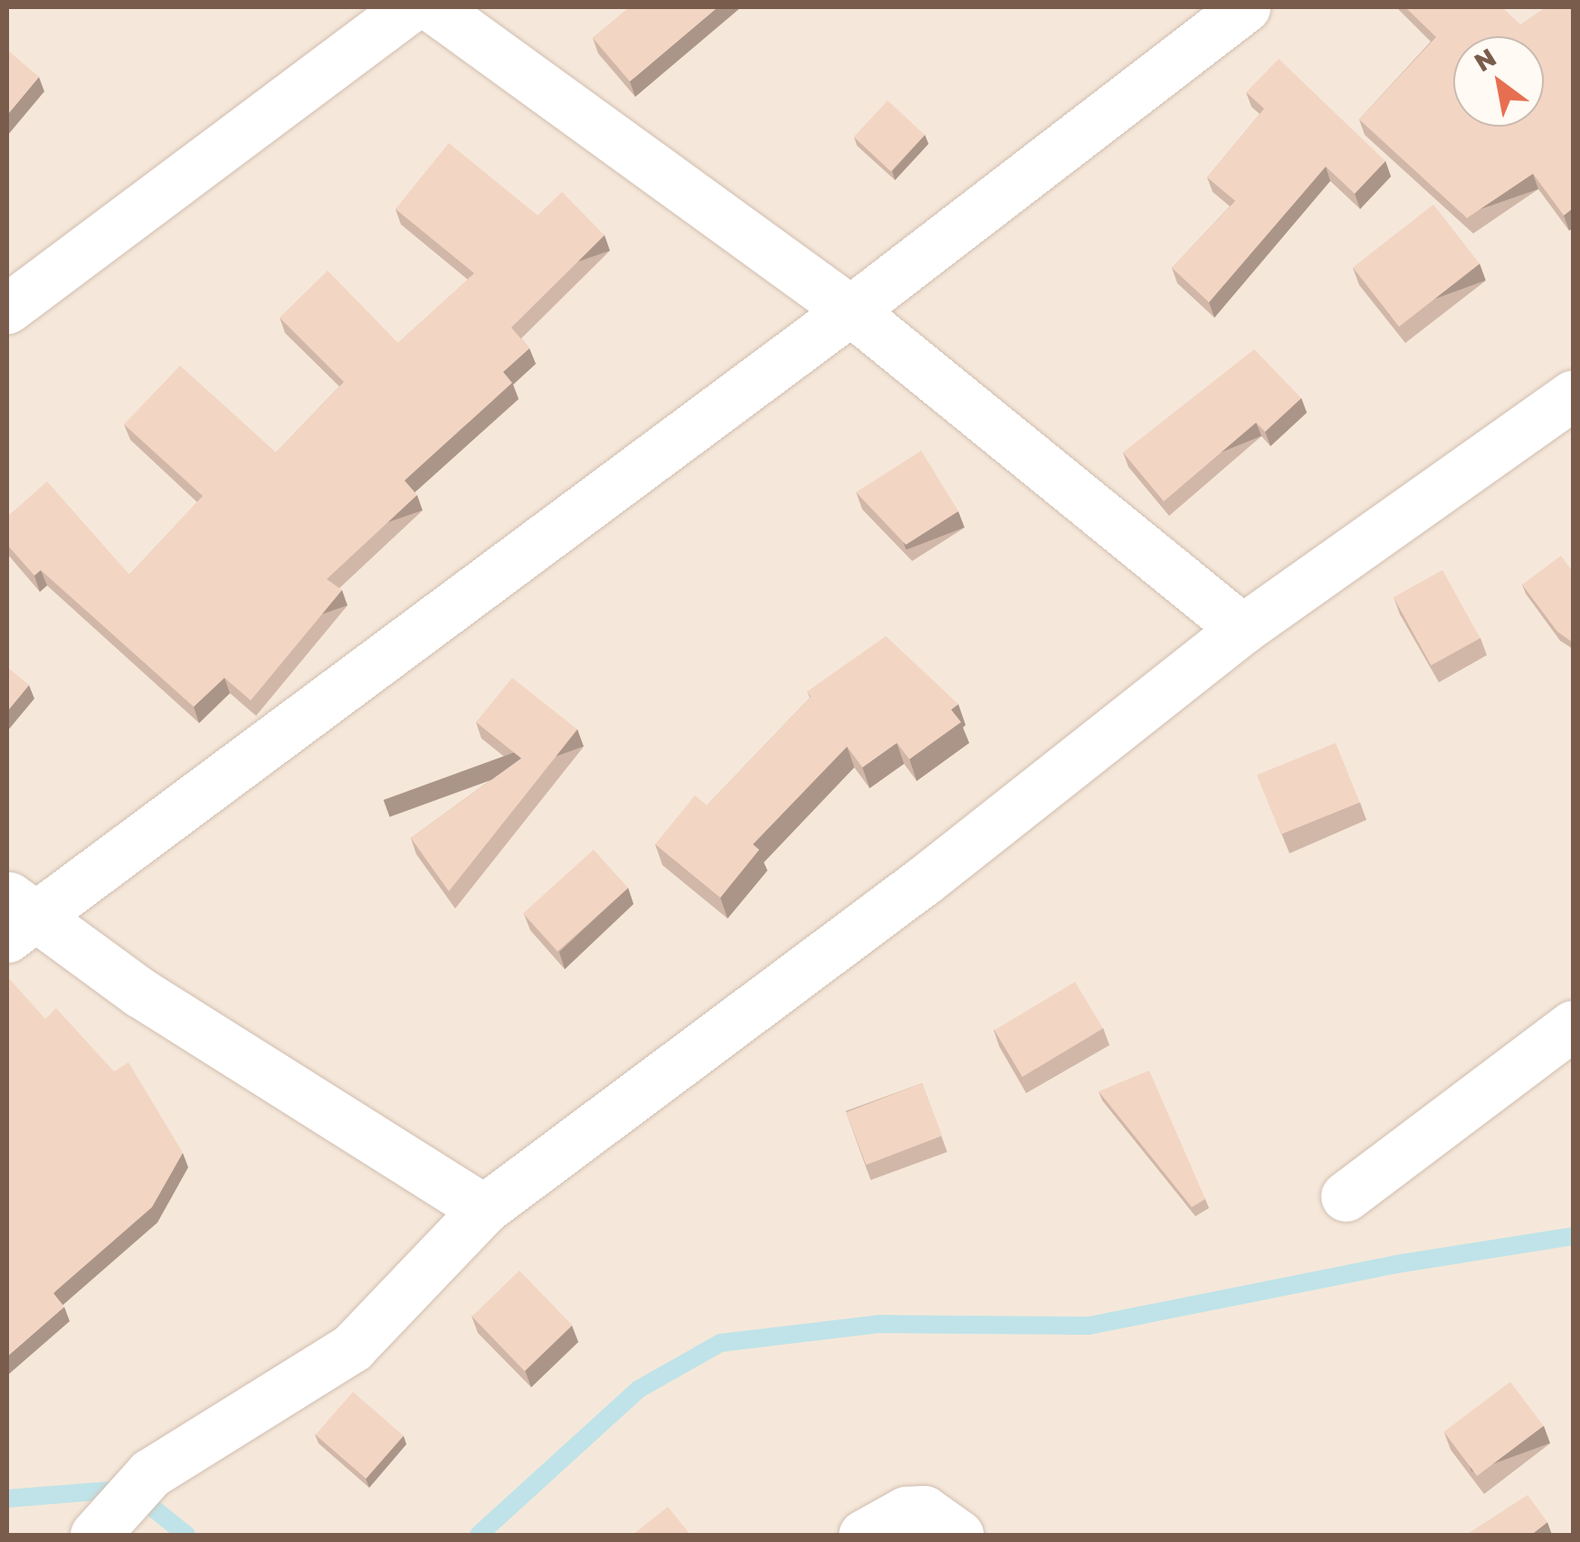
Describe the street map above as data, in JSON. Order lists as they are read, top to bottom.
{
  "north": "top left"
}
